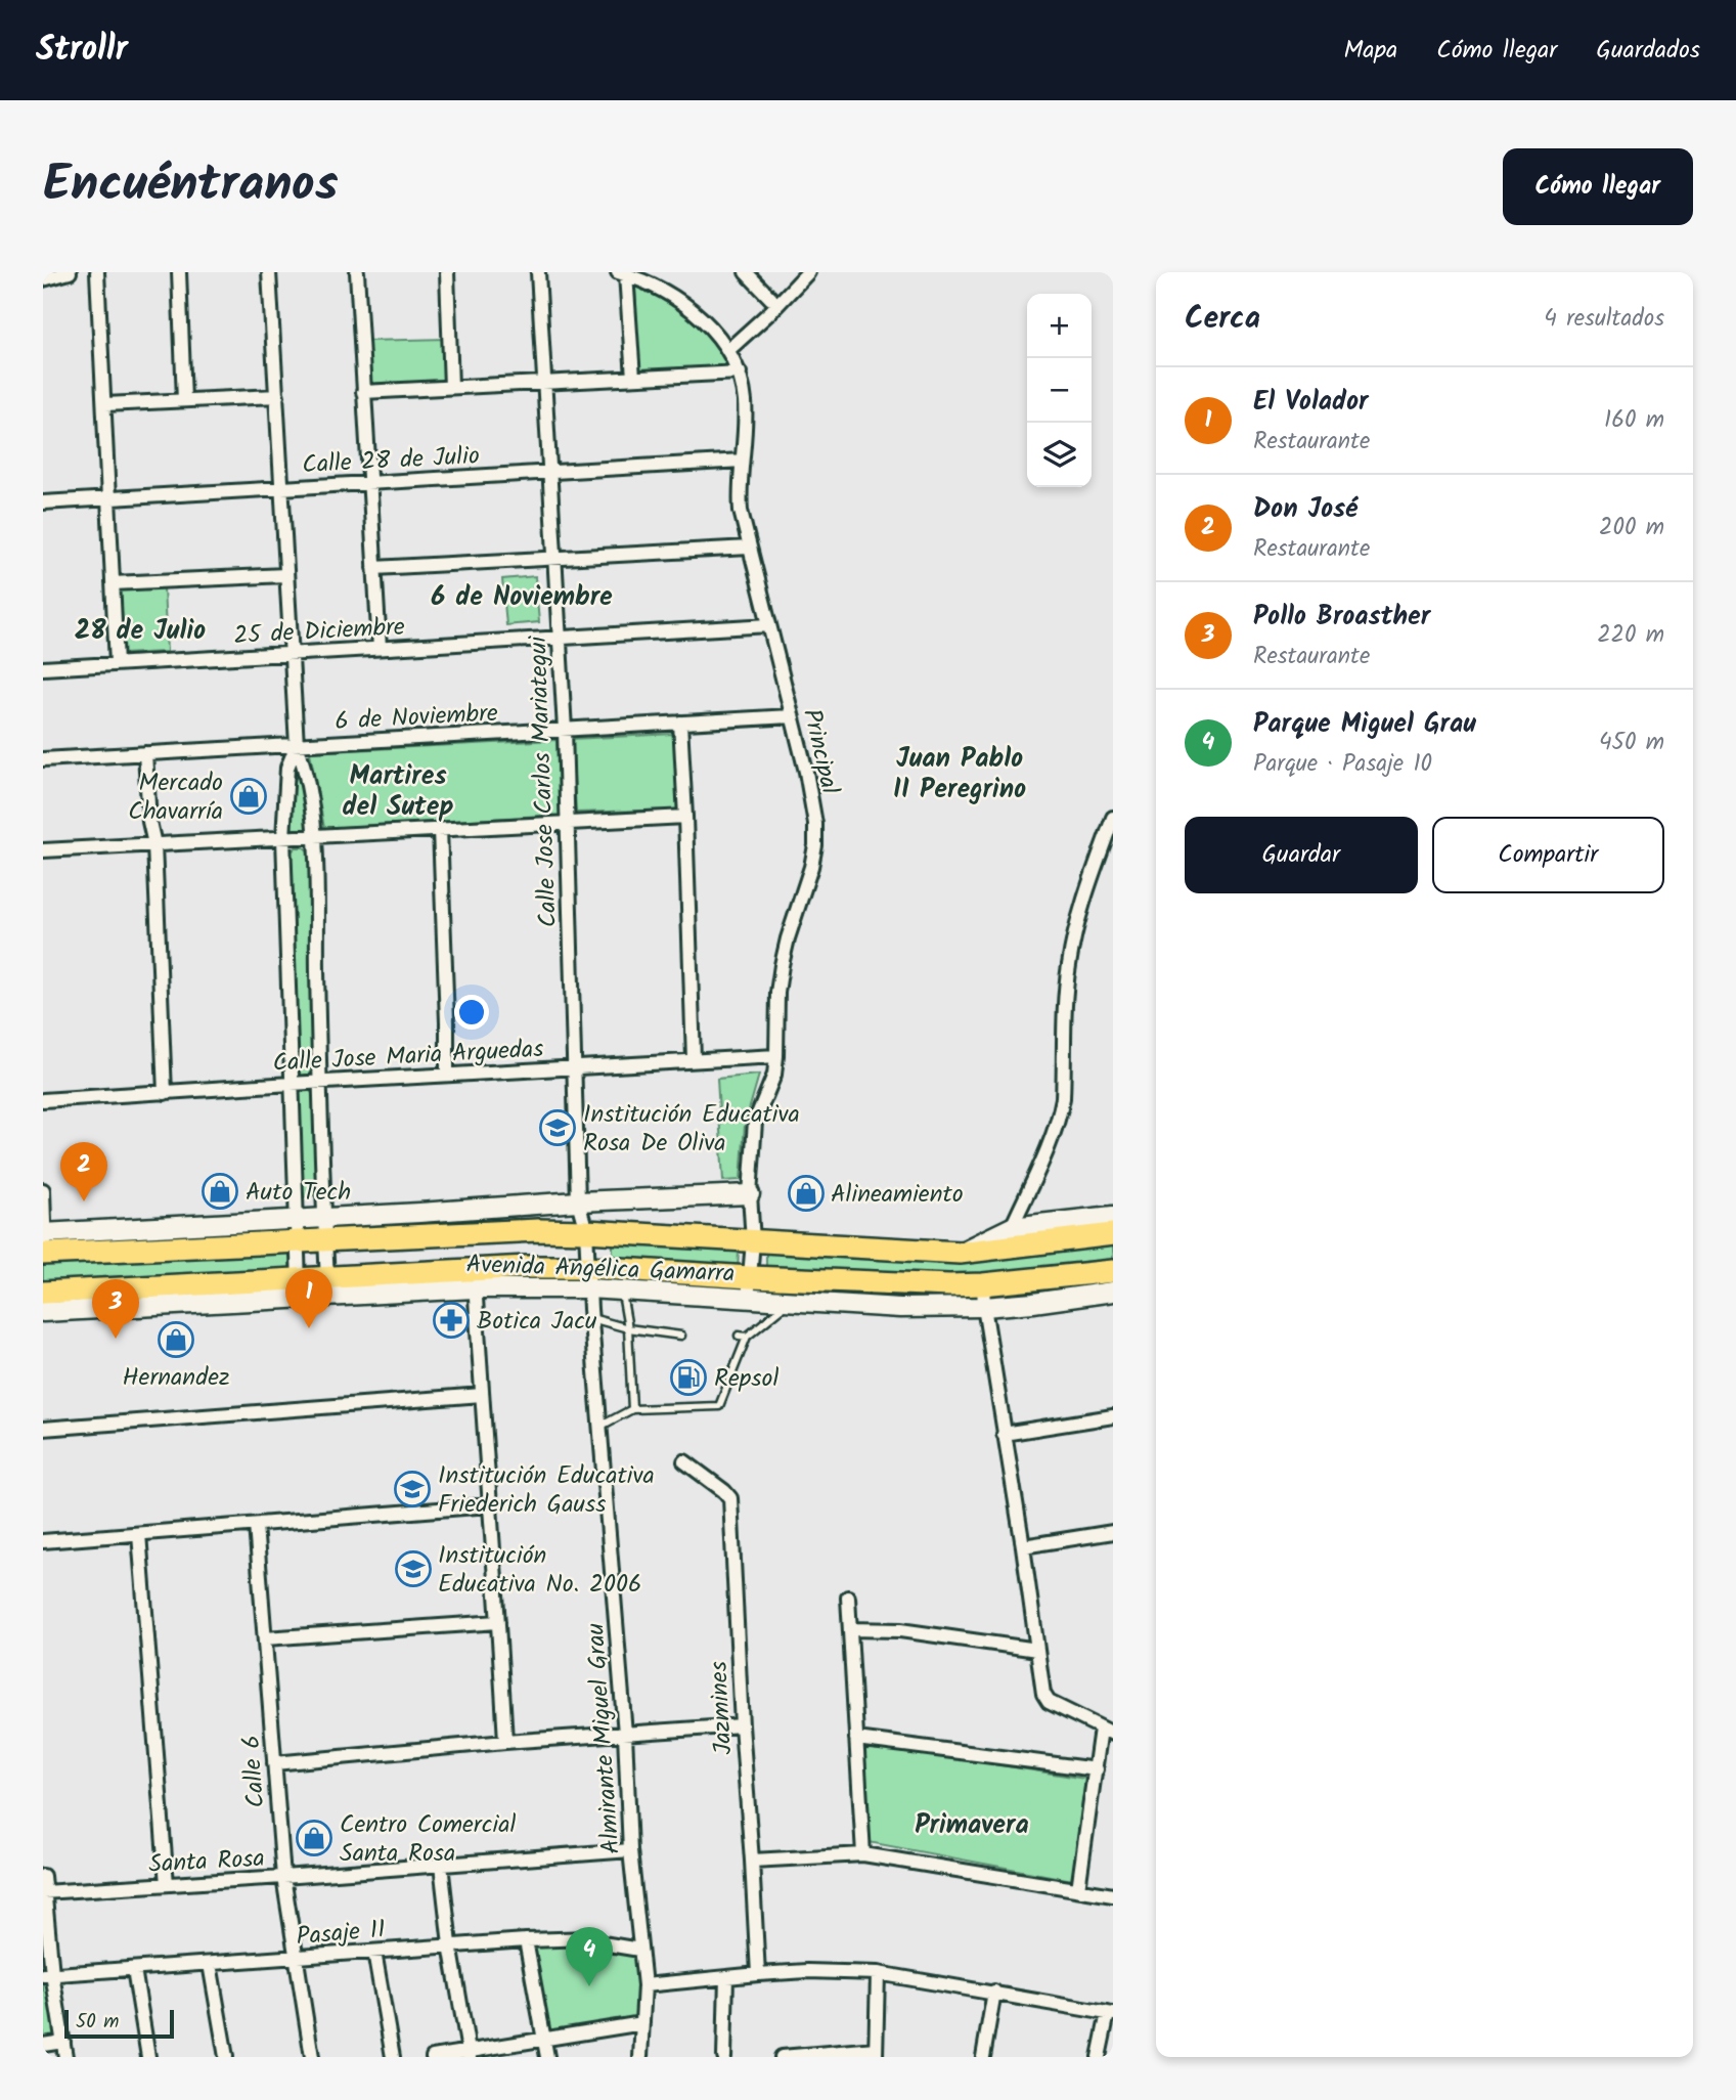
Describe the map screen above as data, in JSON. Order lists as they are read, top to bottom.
{
  "streets": {
    "main road": ["Avenida Angélica Gamarra"],
    "street": [
      "Calle 28 de Julio",
      "25 de Diciembre",
      "6 de Noviembre",
      "Principal",
      "Calle Jose Carlos Mariategui",
      "Calle Jose Maria Arguedas",
      "Jazmines",
      "Almirante Miguel Grau",
      "Calle 6",
      "Santa Rosa",
      "Pasaje 11"
    ]
  },
  "crossings": [
    ["Calle 28 de Julio", "Principal"],
    ["Calle 28 de Julio", "Calle Jose Carlos Mariategui"],
    ["25 de Diciembre", "Principal"],
    ["25 de Diciembre", "Calle Jose Carlos Mariategui"],
    ["6 de Noviembre", "Principal"],
    ["6 de Noviembre", "Calle Jose Carlos Mariategui"],
    ["Principal", "Calle Jose Maria Arguedas"],
    ["Principal", "Avenida Angélica Gamarra"],
    ["Calle Jose Carlos Mariategui", "Calle Jose Maria Arguedas"],
    ["Calle Jose Carlos Mariategui", "Avenida Angélica Gamarra"],
    ["Calle Jose Carlos Mariategui", "Almirante Miguel Grau"],
    ["Avenida Angélica Gamarra", "Almirante Miguel Grau"],
    ["Almirante Miguel Grau", "Santa Rosa"],
    ["Almirante Miguel Grau", "Pasaje 11"],
    ["Calle 6", "Santa Rosa"],
    ["Calle 6", "Pasaje 11"]
  ],
  "districts": [
    "6 de Noviembre",
    "28 de Julio",
    "Juan Pablo II Peregrino",
    "Martires del Sutep",
    "Primavera"
  ],
  "places": {
    "shop": [
      "Mercado Chavarría",
      "Auto Tech",
      "Alineamiento",
      "Hernandez",
      "Centro Comercial Santa Rosa"
    ],
    "school or university": ["Institución Educativa Rosa De Oliva", "Institución Educativa Friederich Gauss", "Institución Educativa No. 2006"],
    "pharmacy": ["Botica Jacu"],
    "fuel station": ["Repsol"]
  },
  "scale_bar": "50 m",
  "page": {
    "header": "Strollr",
    "nav": ["Mapa", "Cómo llegar", "Guardados"],
    "title": "Encuéntranos",
    "buttons": [
      "Cómo llegar",
      ["Guardar", "Compartir"]
    ],
    "heading": ["Cerca", "4 resultados"],
    "map_buttons": ["+", "−"],
    "list": [
      {
        "mark": "1",
        "name": "El Volador",
        "note": "Restaurante",
        "value": "160 m"
      },
      {
        "mark": "2",
        "name": "Don José",
        "note": "Restaurante",
        "value": "200 m"
      },
      {
        "mark": "3",
        "name": "Pollo Broasther",
        "note": "Restaurante",
        "value": "220 m"
      },
      {
        "mark": "4",
        "name": "Parque Miguel Grau",
        "note": "Parque · Pasaje 10",
        "value": "450 m"
      }
    ],
    "pins": [
      "2",
      "1",
      "3",
      "4"
    ],
    "scale": "50 m"
  }
}
